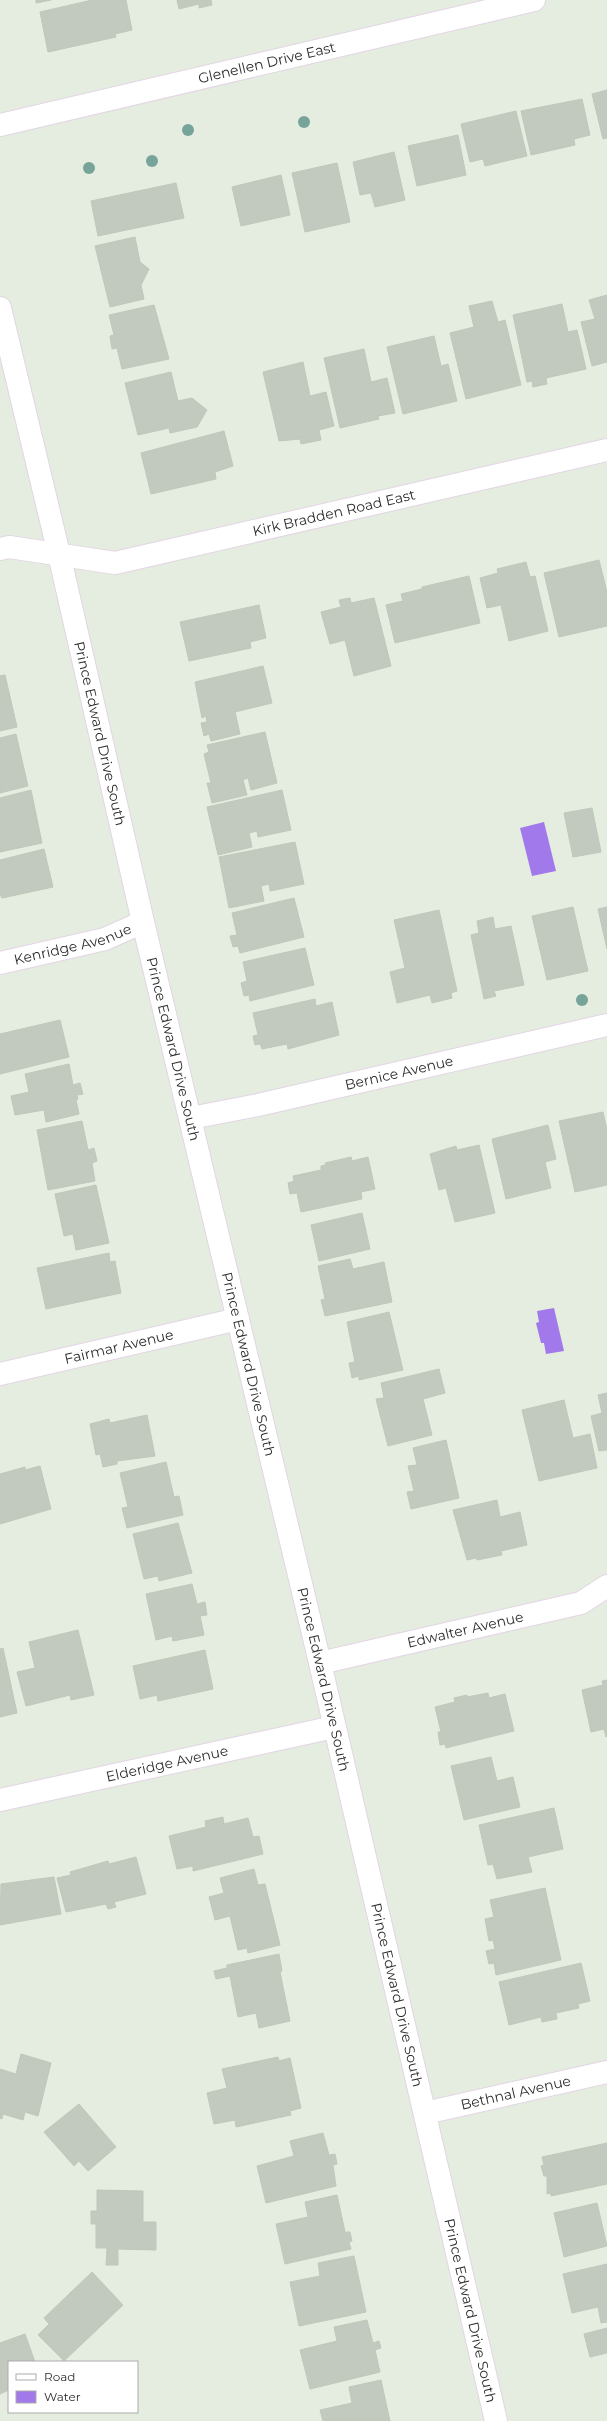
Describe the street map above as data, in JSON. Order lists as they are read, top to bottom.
{
  "streets": {
    "street": [
      "Glenellen Drive East",
      "Kirk Bradden Road East",
      "Prince Edward Drive South",
      "Kenridge Avenue",
      "Bernice Avenue",
      "Fairmar Avenue",
      "Edwalter Avenue",
      "Elderidge Avenue",
      "Bethnal Avenue"
    ]
  },
  "crossings": [
    ["Kirk Bradden Road East", "Prince Edward Drive South"],
    ["Prince Edward Drive South", "Kenridge Avenue"],
    ["Prince Edward Drive South", "Bernice Avenue"],
    ["Prince Edward Drive South", "Fairmar Avenue"],
    ["Prince Edward Drive South", "Edwalter Avenue"],
    ["Prince Edward Drive South", "Elderidge Avenue"],
    ["Prince Edward Drive South", "Bethnal Avenue"]
  ],
  "legend": ["Road", "Water"]
}
